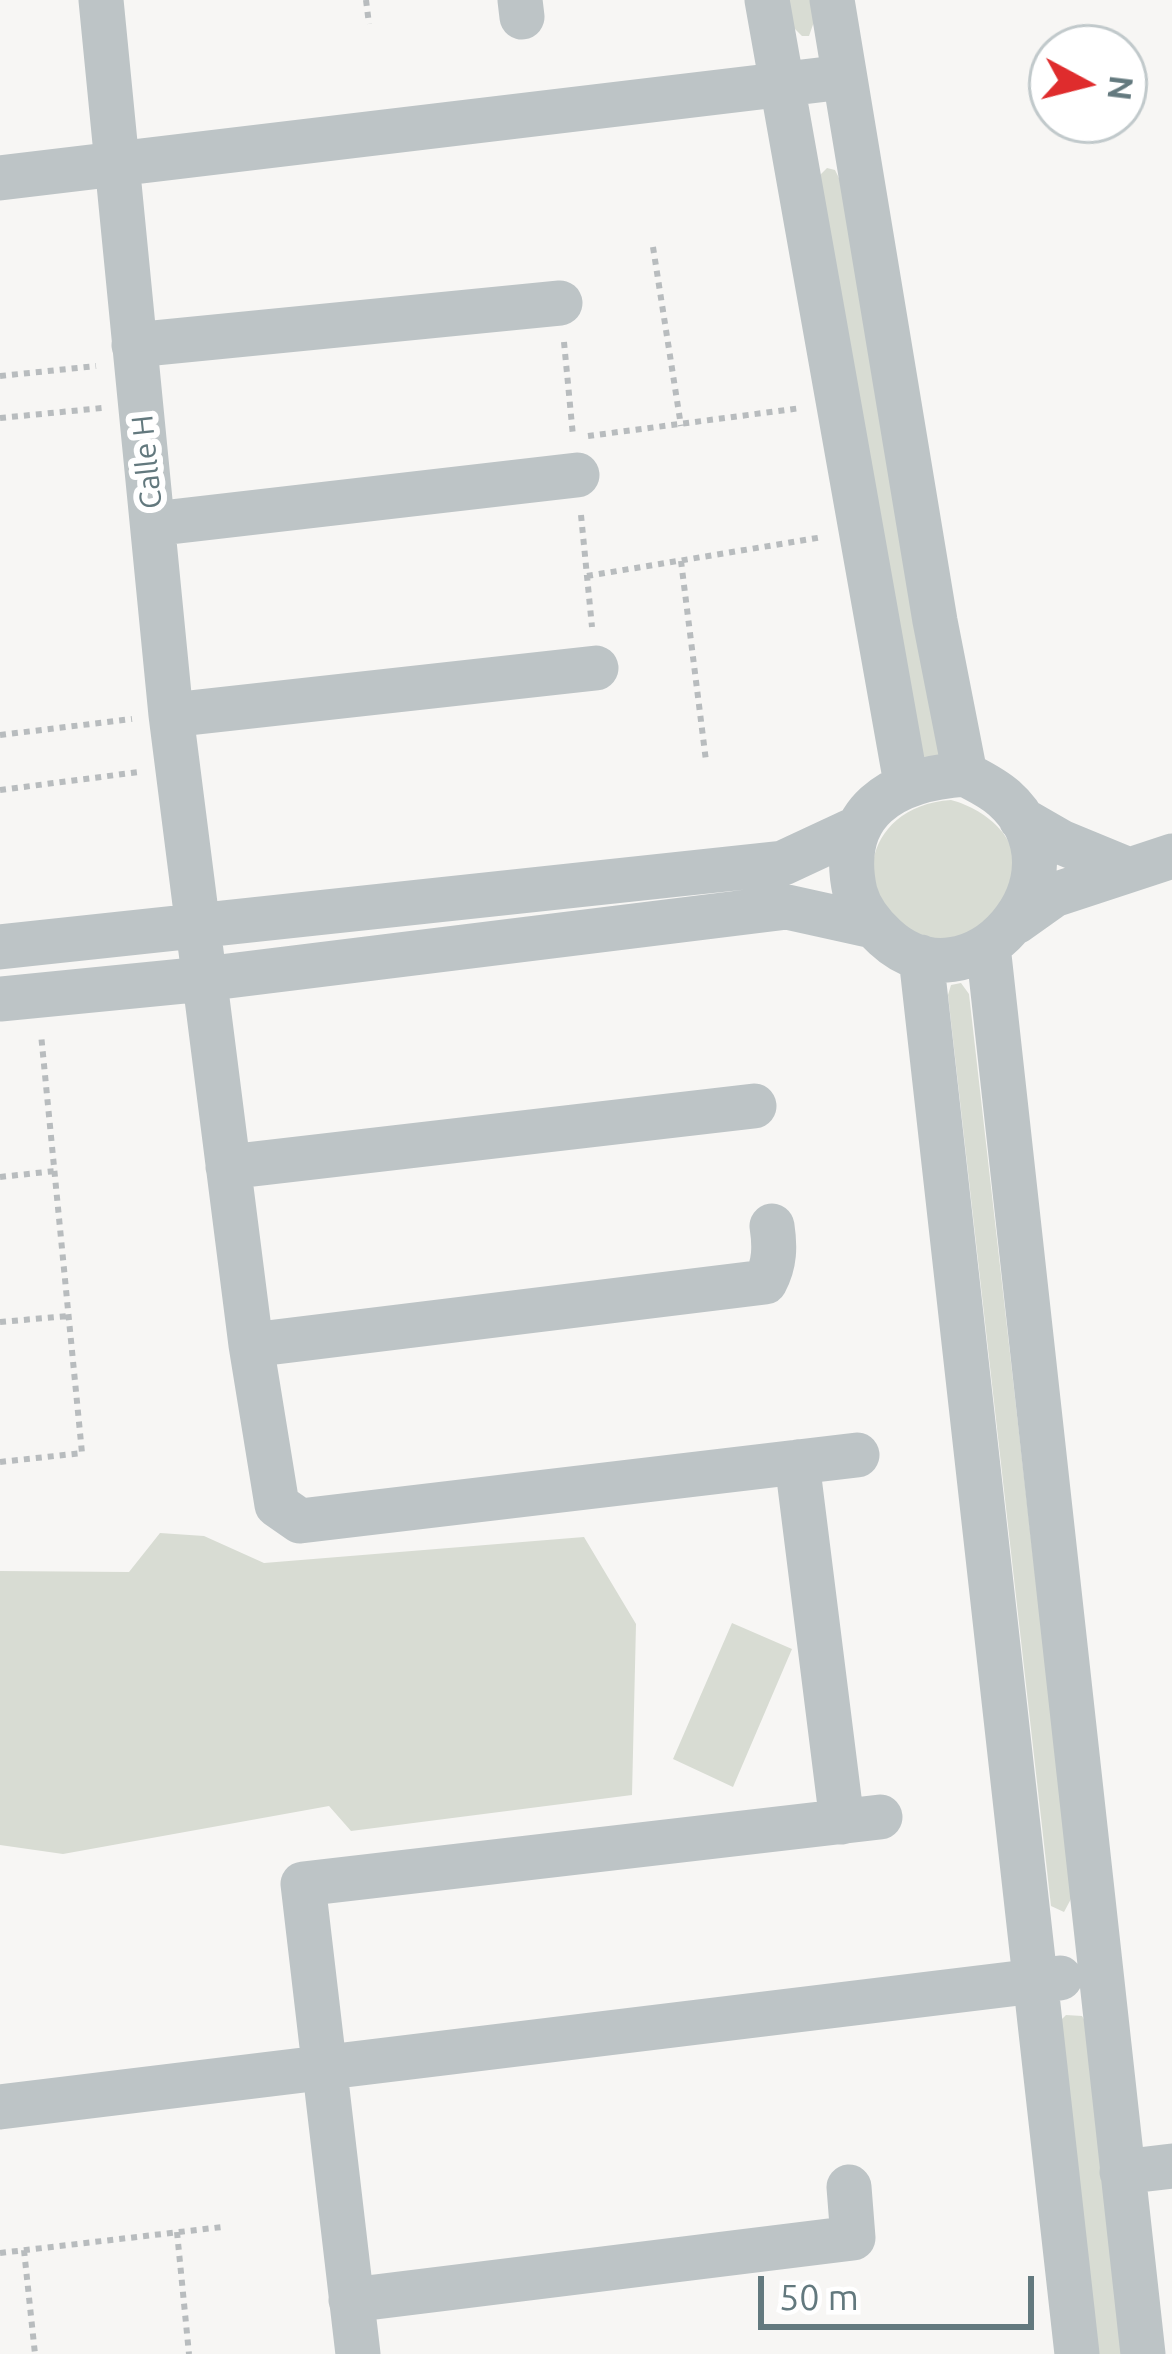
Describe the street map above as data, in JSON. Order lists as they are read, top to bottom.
{
  "streets": {
    "street": ["Calle H"]
  },
  "scale_bar": "50 m",
  "north": "right"
}
